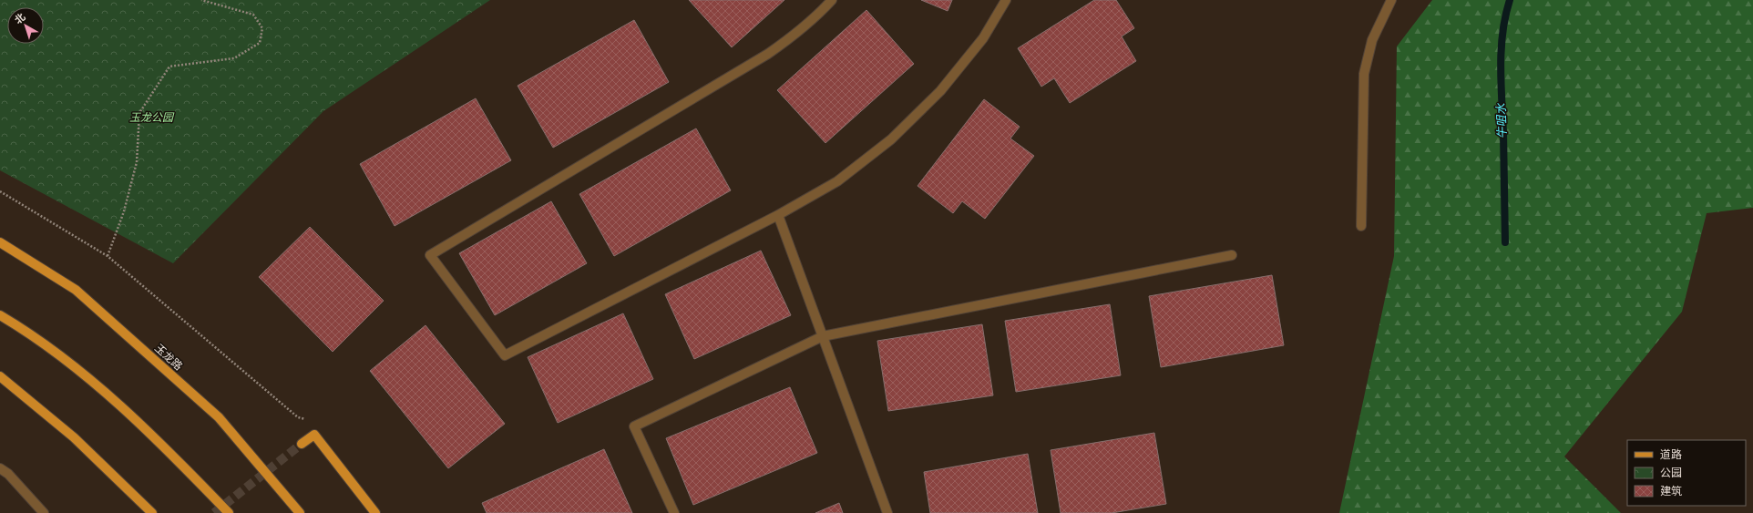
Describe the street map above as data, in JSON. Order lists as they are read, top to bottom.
{
  "streets": {
    "main road": ["玉龙路"]
  },
  "water": ["牛咀水"],
  "parks": ["玉龙公园"],
  "legend": ["道路", "公园", "建筑"],
  "north": "top left"
}
